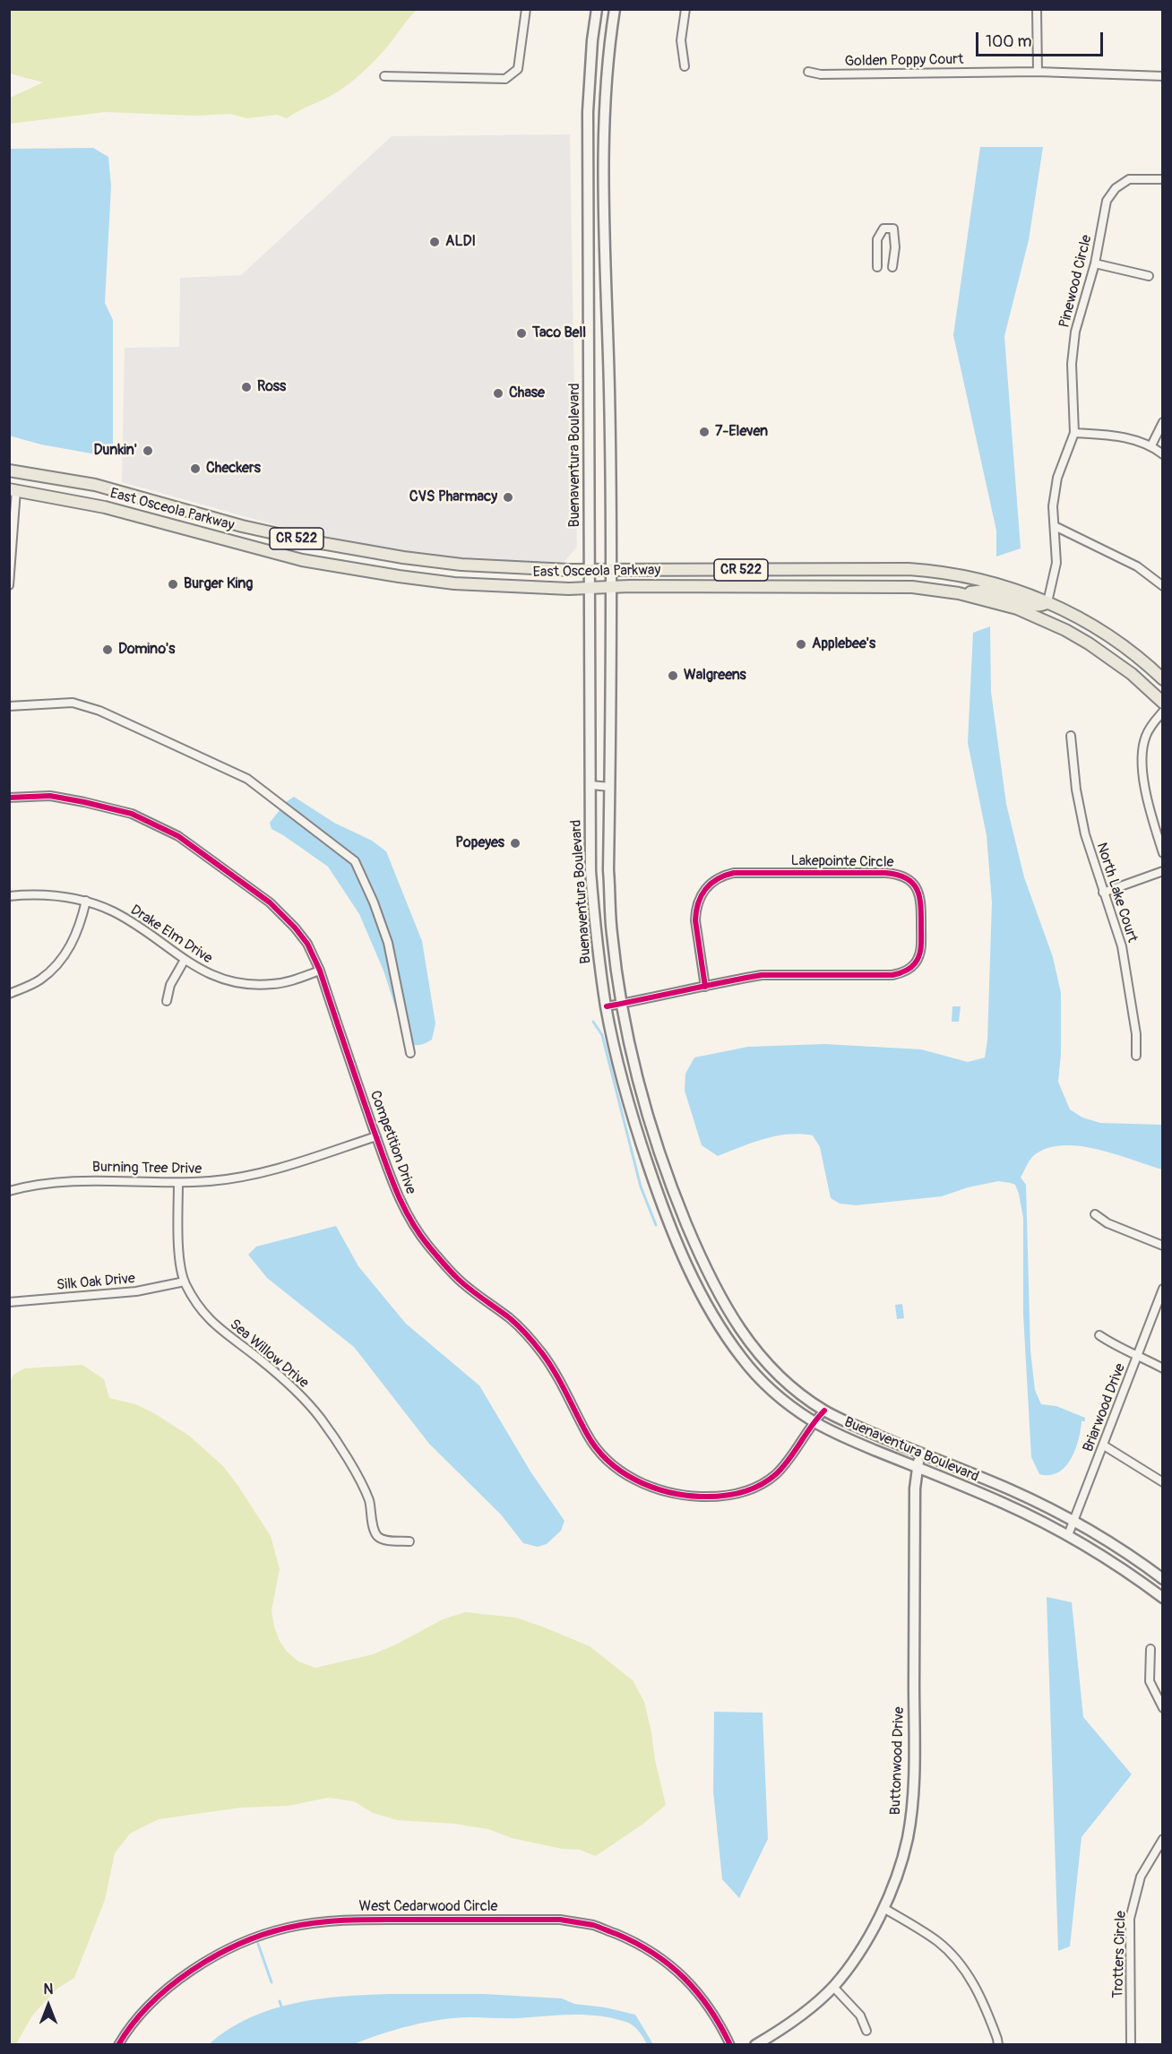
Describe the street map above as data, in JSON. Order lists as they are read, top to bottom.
{
  "streets": {
    "main road": [
      "Buenaventura Boulevard",
      "East Osceola Parkway",
      "CR 522",
      "Buttonwood Drive"
    ],
    "street": [
      "Golden Poppy Court",
      "Pinewood Circle",
      "Lakepointe Circle",
      "North Lake Court",
      "Drake Elm Drive",
      "Competition Drive",
      "Burning Tree Drive",
      "Silk Oak Drive",
      "Sea Willow Drive",
      "Briarwood Drive",
      "West Cedarwood Circle",
      "Trotters Circle"
    ]
  },
  "crossings": [
    ["Pinewood Circle", "East Osceola Parkway"],
    ["Buenaventura Boulevard", "East Osceola Parkway"],
    ["Buenaventura Boulevard", "Lakepointe Circle"],
    ["Buenaventura Boulevard", "Competition Drive"],
    ["Buenaventura Boulevard", "Briarwood Drive"],
    ["Buenaventura Boulevard", "Buttonwood Drive"],
    ["Drake Elm Drive", "Competition Drive"],
    ["Competition Drive", "Burning Tree Drive"],
    ["Burning Tree Drive", "Sea Willow Drive"],
    ["Silk Oak Drive", "Sea Willow Drive"]
  ],
  "places": [
    "ALDI",
    "Taco Bell",
    "Ross",
    "Chase",
    "7-Eleven",
    "Dunkin'",
    "Checkers",
    "CVS Pharmacy",
    "Burger King",
    "Applebee's",
    "Domino's",
    "Walgreens",
    "Popeyes"
  ],
  "scale_bar": "100 m",
  "north": "top"
}
